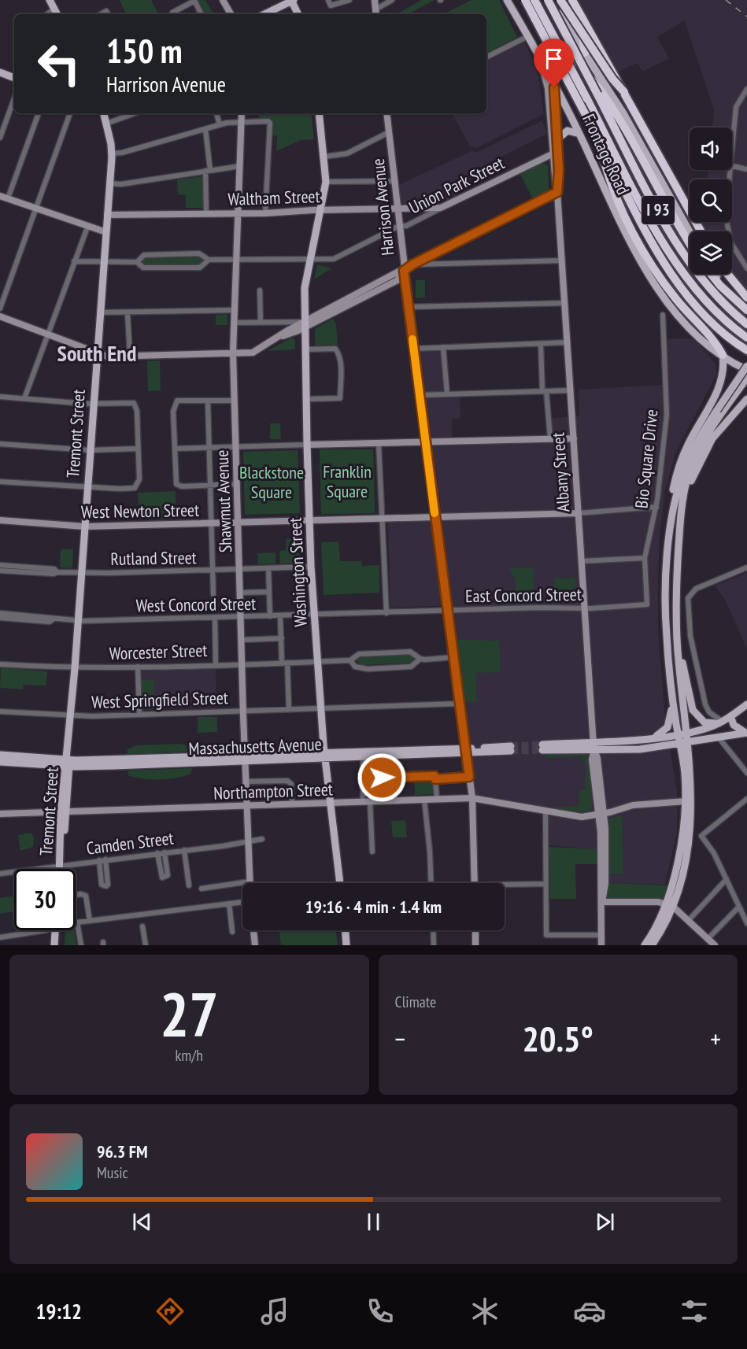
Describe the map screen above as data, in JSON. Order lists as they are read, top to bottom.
{
  "streets": {
    "highway": ["I 93"],
    "main road": [
      "Frontage Road",
      "Union Park Street",
      "Waltham Street",
      "Harrison Avenue",
      "Tremont Street",
      "Albany Street",
      "Shawmut Avenue",
      "West Newton Street",
      "Washington Street",
      "Massachusetts Avenue",
      "Northampton Street"
    ],
    "street": [
      "Bio Square Drive",
      "Rutland Street",
      "East Concord Street",
      "West Concord Street",
      "Worcester Street",
      "West Springfield Street",
      "Camden Street"
    ]
  },
  "crossings": [
    ["Frontage Road", "I 93"],
    ["Frontage Road", "Albany Street"],
    ["Union Park Street", "Waltham Street"],
    ["Union Park Street", "Harrison Avenue"],
    ["Union Park Street", "Albany Street"],
    ["Union Park Street", "Shawmut Avenue"],
    ["Union Park Street", "Washington Street"],
    ["Waltham Street", "Harrison Avenue"],
    ["Waltham Street", "Tremont Street"],
    ["Waltham Street", "Shawmut Avenue"],
    ["Waltham Street", "Washington Street"],
    ["Harrison Avenue", "West Newton Street"],
    ["Harrison Avenue", "East Concord Street"],
    ["Harrison Avenue", "West Springfield Street"],
    ["Harrison Avenue", "Massachusetts Avenue"],
    ["Harrison Avenue", "Northampton Street"],
    ["Tremont Street", "West Newton Street"],
    ["Tremont Street", "Rutland Street"],
    ["Tremont Street", "West Concord Street"],
    ["Tremont Street", "Worcester Street"],
    ["Tremont Street", "West Springfield Street"],
    ["Tremont Street", "Massachusetts Avenue"],
    ["Tremont Street", "Northampton Street"],
    ["Tremont Street", "Camden Street"],
    ["Bio Square Drive", "East Concord Street"],
    ["Albany Street", "West Newton Street"],
    ["Albany Street", "East Concord Street"],
    ["Albany Street", "Northampton Street"],
    ["Shawmut Avenue", "West Newton Street"],
    ["Shawmut Avenue", "Rutland Street"],
    ["Shawmut Avenue", "West Concord Street"],
    ["Shawmut Avenue", "Worcester Street"],
    ["Shawmut Avenue", "West Springfield Street"],
    ["Shawmut Avenue", "Massachusetts Avenue"],
    ["Shawmut Avenue", "Northampton Street"],
    ["Shawmut Avenue", "Camden Street"],
    ["West Newton Street", "Washington Street"],
    ["Rutland Street", "Washington Street"],
    ["Washington Street", "East Concord Street"],
    ["Washington Street", "West Concord Street"],
    ["Washington Street", "Worcester Street"],
    ["Washington Street", "West Springfield Street"],
    ["Washington Street", "Massachusetts Avenue"],
    ["Washington Street", "Northampton Street"],
    ["East Concord Street", "West Concord Street"]
  ],
  "districts": ["South End"],
  "parks": ["Franklin Square", "Blackstone Square"],
  "page": {
    "turn": ["150 m", "Harrison Avenue"],
    "limit": "30",
    "trip": "19:16 · 4 min · 1.4 km",
    "tile": [
      ["27", "km/h"],
      "Climate"
    ],
    "heat": ["−", "20.5°", "+"],
    "song": ["96.3 FM", "Music"],
    "tabs": "19:12"
  }
}
